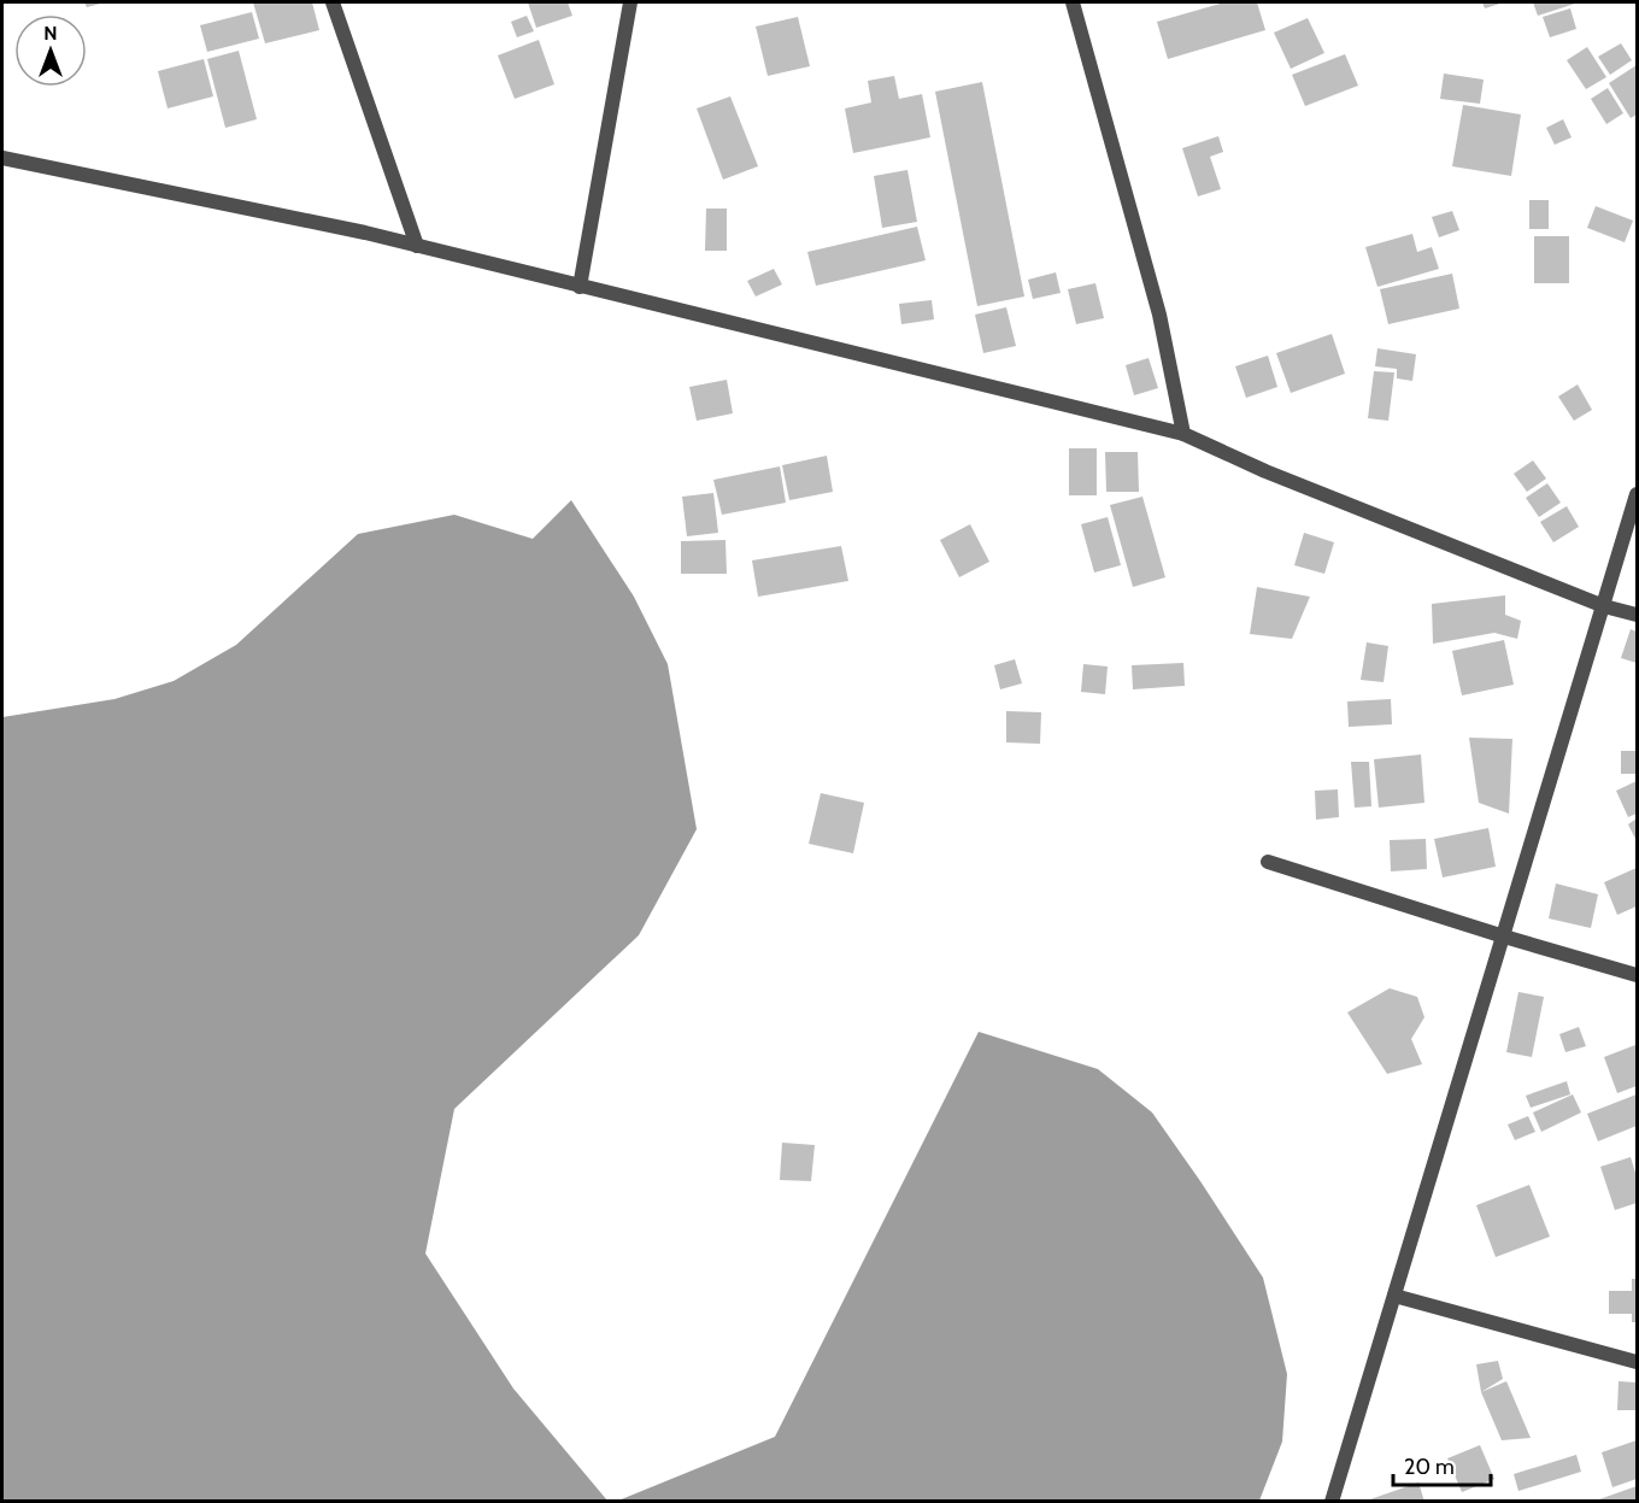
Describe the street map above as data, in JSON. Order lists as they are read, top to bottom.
{
  "scale_bar": "20 m",
  "north": "top"
}
